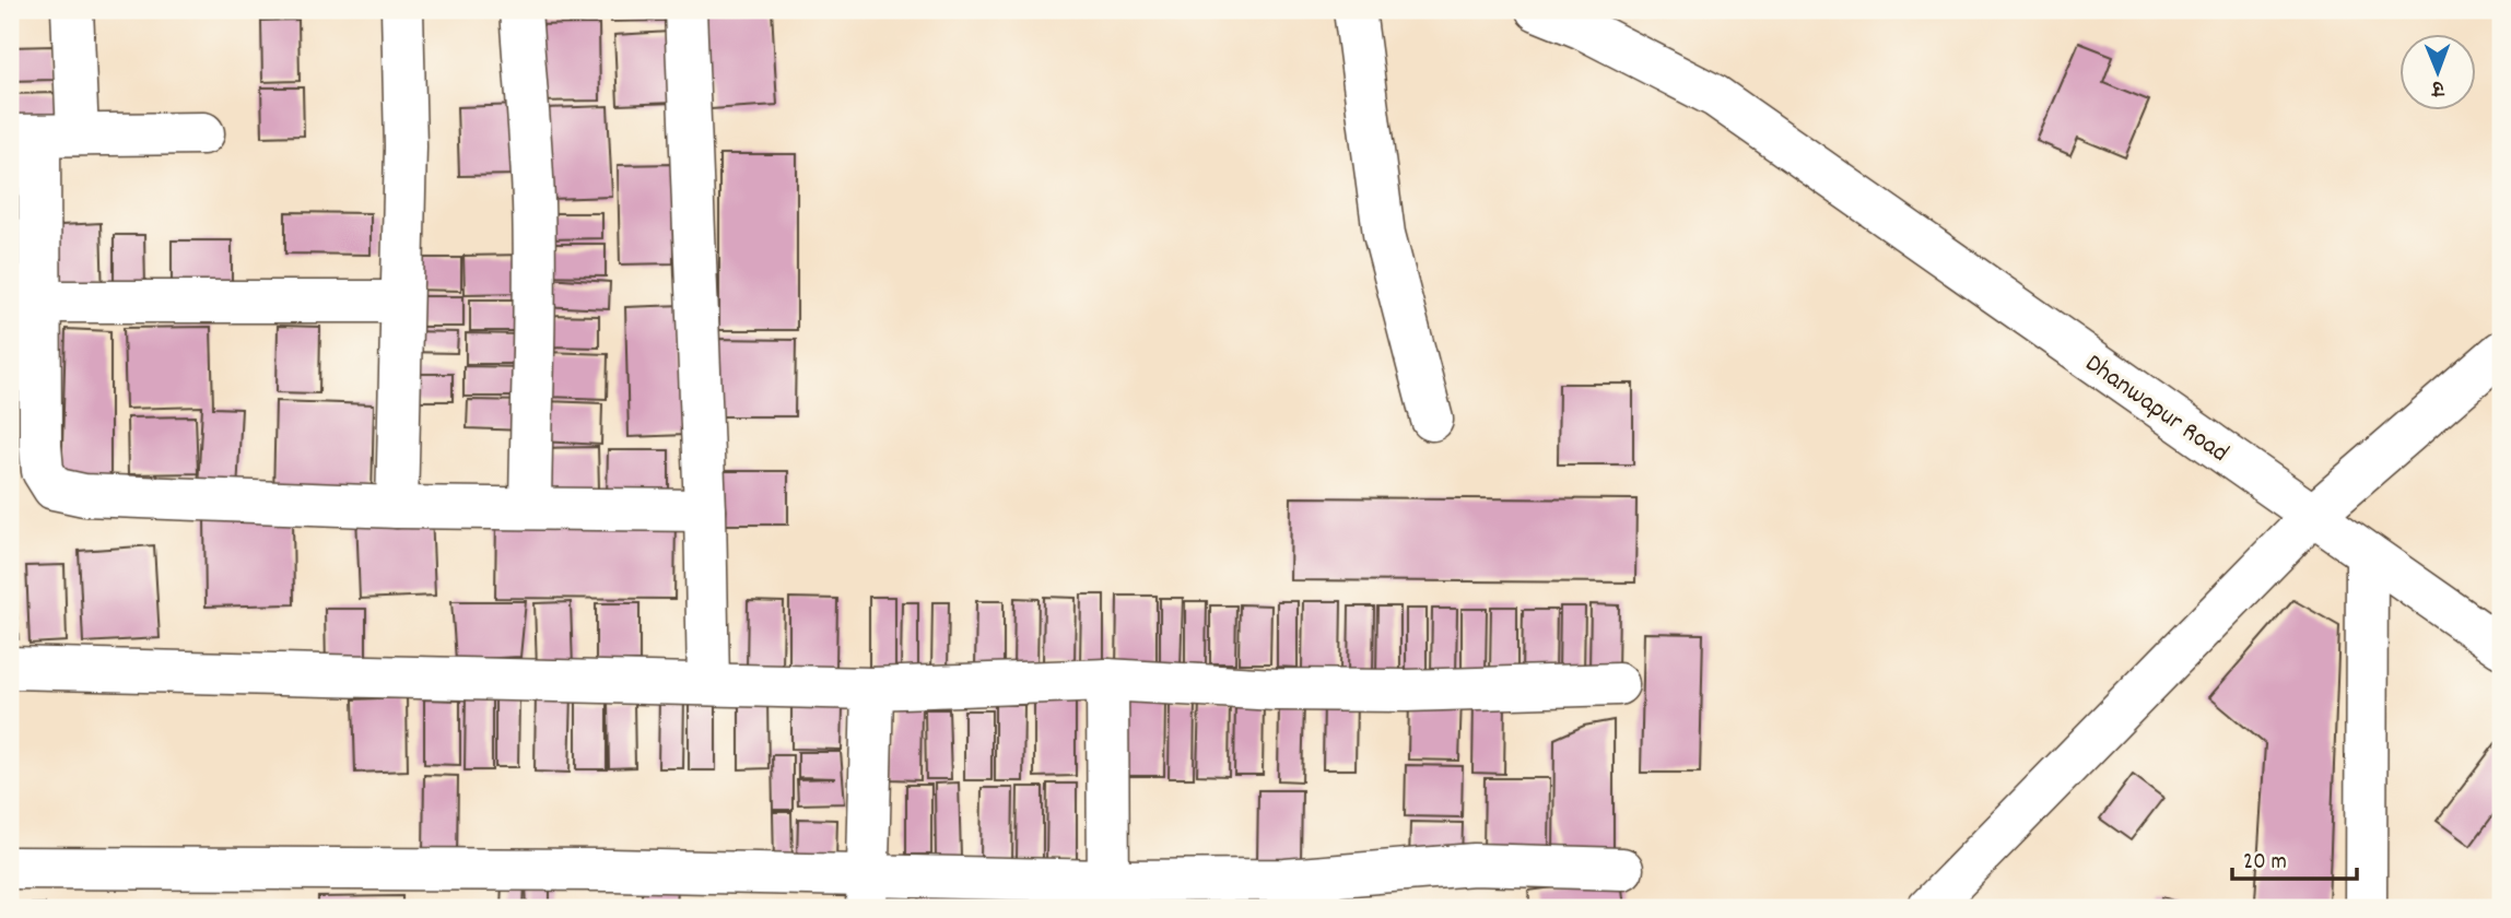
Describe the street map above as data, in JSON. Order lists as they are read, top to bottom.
{
  "streets": {
    "street": ["Dhanwapur Road"]
  },
  "scale_bar": "20 m",
  "north": "bottom"
}
